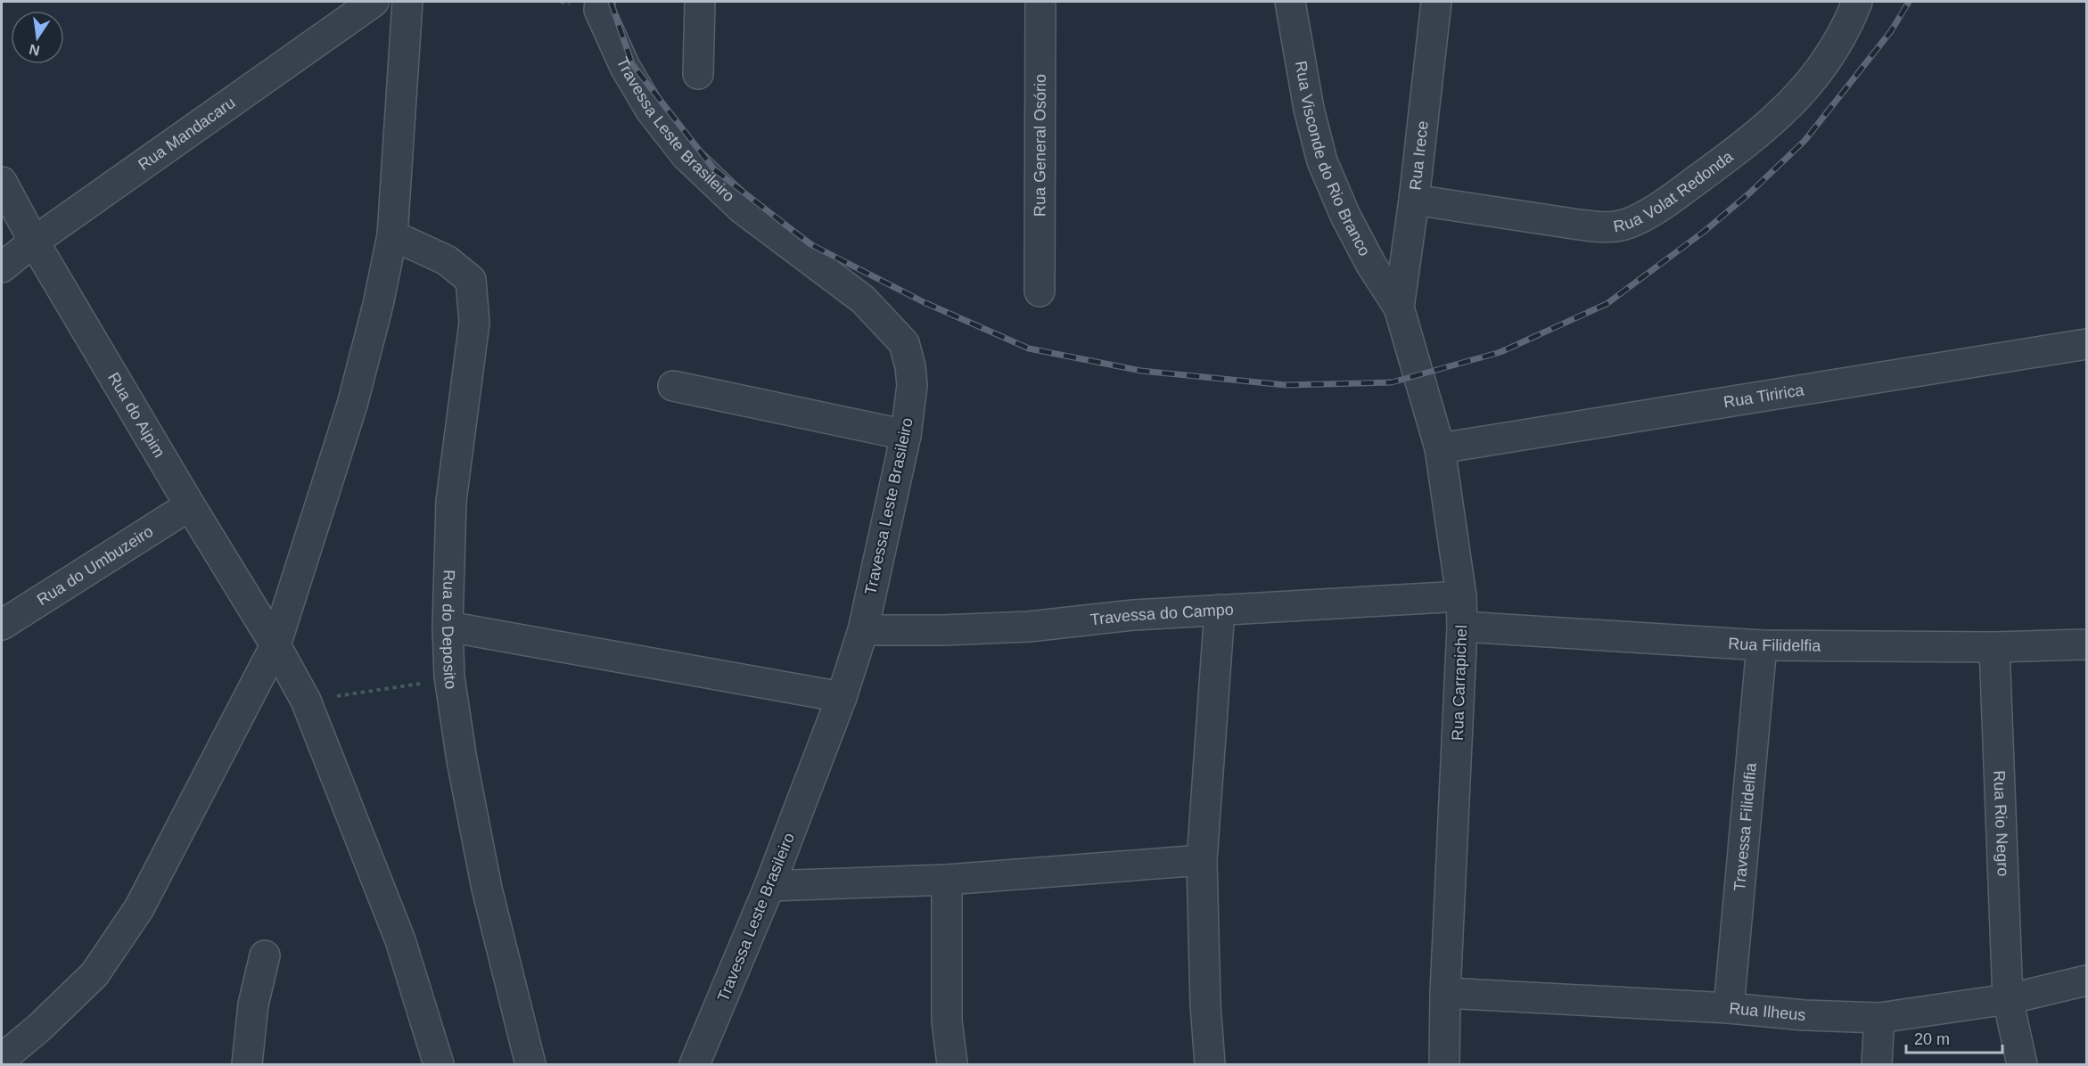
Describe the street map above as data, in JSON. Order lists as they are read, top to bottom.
{
  "streets": {
    "street": [
      "Travessa Leste Brasileiro",
      "Rua Mandacaru",
      "Rua General Osório",
      "Rua Irece",
      "Rua Visconde do Rio Branco",
      "Rua Volat Redonda",
      "Rua Tiririca",
      "Rua do Aipim",
      "Rua do Umbuzeiro",
      "Travessa do Campo",
      "Rua do Deposito",
      "Rua Filidelfia",
      "Rua Carrapichel",
      "Rua Rio Negro",
      "Travessa Filidelfia",
      "Rua Ilheus"
    ]
  },
  "crossings": [
    ["Travessa Leste Brasileiro", "Travessa do Campo"],
    ["Rua Mandacaru", "Rua do Aipim"],
    ["Rua Irece", "Rua Visconde do Rio Branco"],
    ["Rua Irece", "Rua Volat Redonda"],
    ["Rua Irece", "Rua Carrapichel"],
    ["Rua Visconde do Rio Branco", "Rua Carrapichel"],
    ["Rua Tiririca", "Rua Carrapichel"],
    ["Rua do Aipim", "Rua do Umbuzeiro"],
    ["Travessa do Campo", "Rua Carrapichel"],
    ["Rua Filidelfia", "Rua Carrapichel"],
    ["Rua Filidelfia", "Rua Rio Negro"],
    ["Rua Filidelfia", "Travessa Filidelfia"],
    ["Rua Carrapichel", "Rua Ilheus"],
    ["Rua Rio Negro", "Rua Ilheus"],
    ["Travessa Filidelfia", "Rua Ilheus"]
  ],
  "scale_bar": "20 m",
  "north": "bottom"
}
